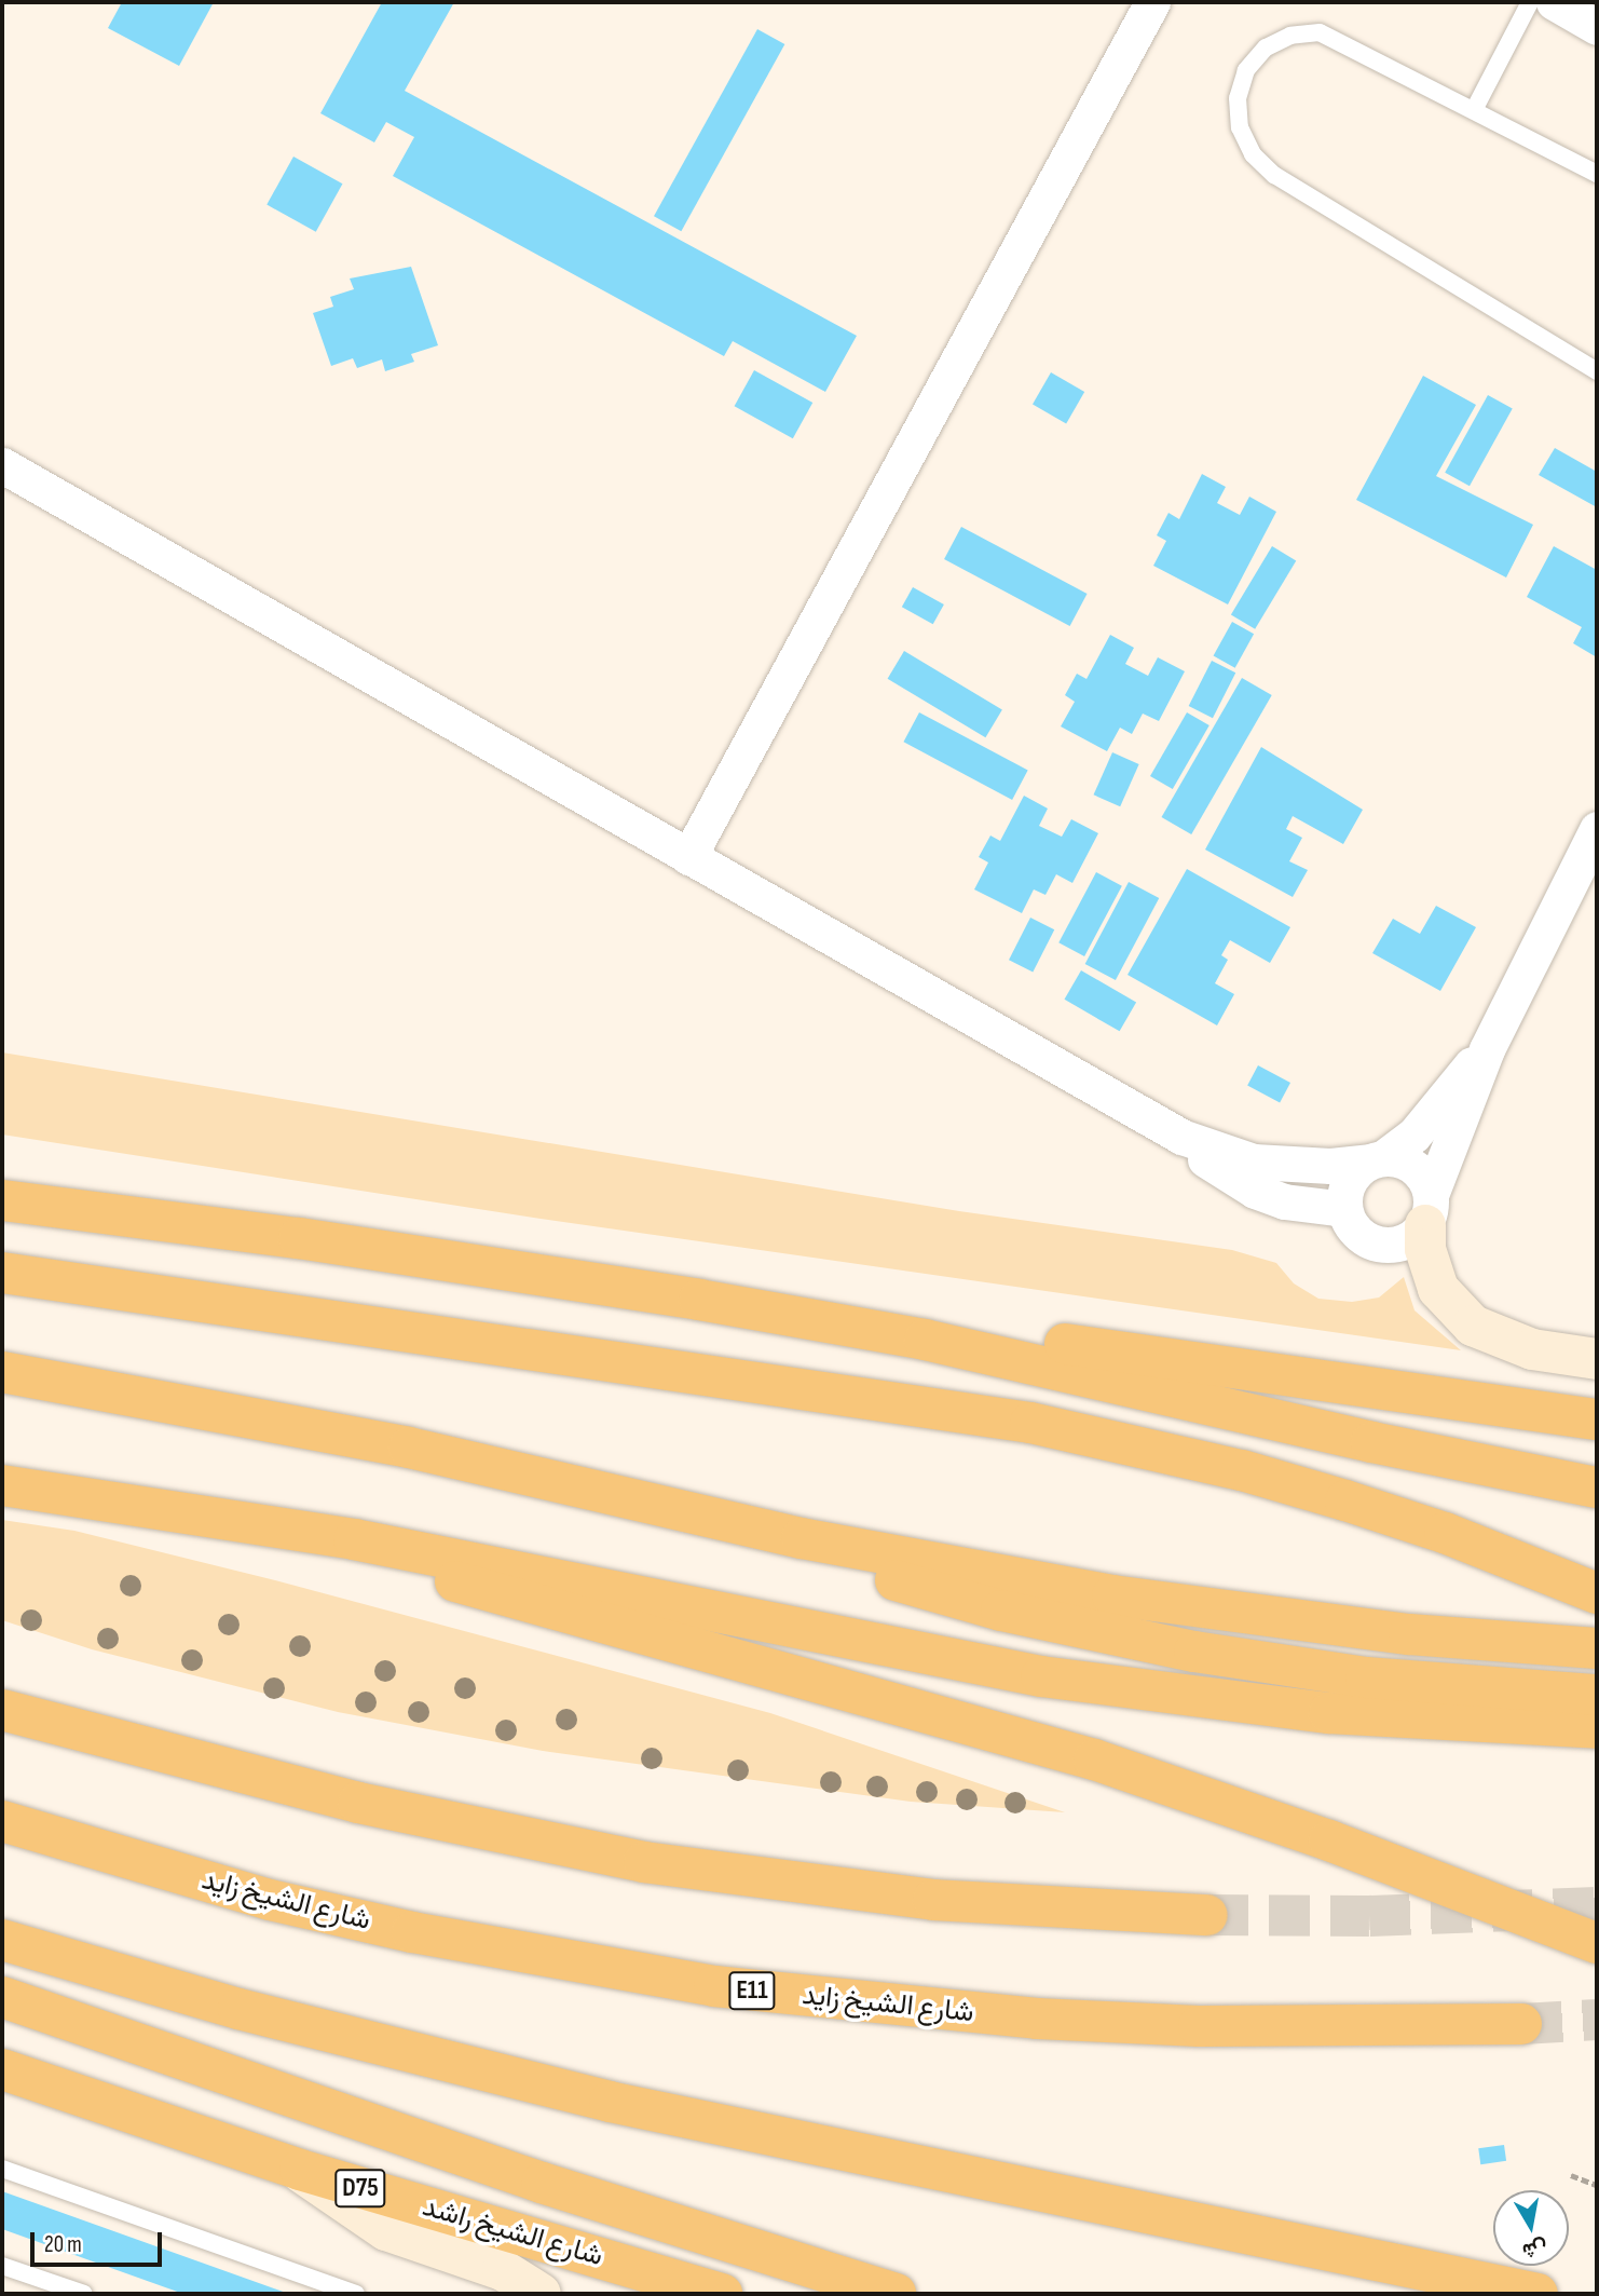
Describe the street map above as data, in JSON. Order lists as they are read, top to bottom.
{
  "streets": {
    "highway": [
      "شارع الشيخ زايد",
      "E11",
      "D75",
      "شارع الشيخ راشد"
    ]
  },
  "scale_bar": "20 m",
  "north": "bottom"
}
